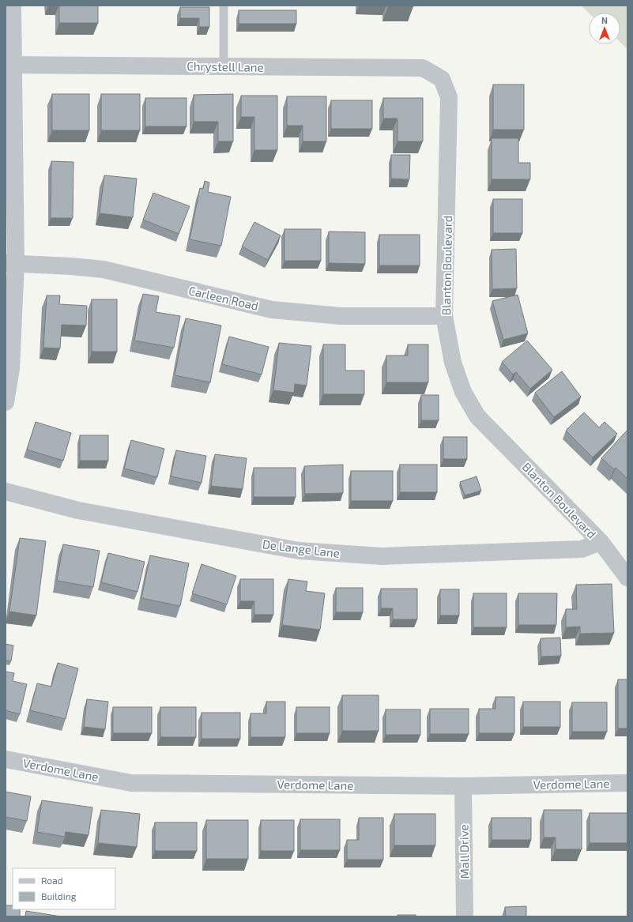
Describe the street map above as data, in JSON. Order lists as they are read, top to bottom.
{
  "streets": {
    "street": [
      "Chrystell Lane",
      "Blanton Boulevard",
      "Carleen Road",
      "De Lange Lane",
      "Verdome Lane",
      "Mall Drive"
    ]
  },
  "crossings": [
    ["Chrystell Lane", "Blanton Boulevard"],
    ["Blanton Boulevard", "Carleen Road"],
    ["Blanton Boulevard", "De Lange Lane"],
    ["Verdome Lane", "Mall Drive"]
  ],
  "legend": ["Road", "Building"],
  "north": "top"
}
